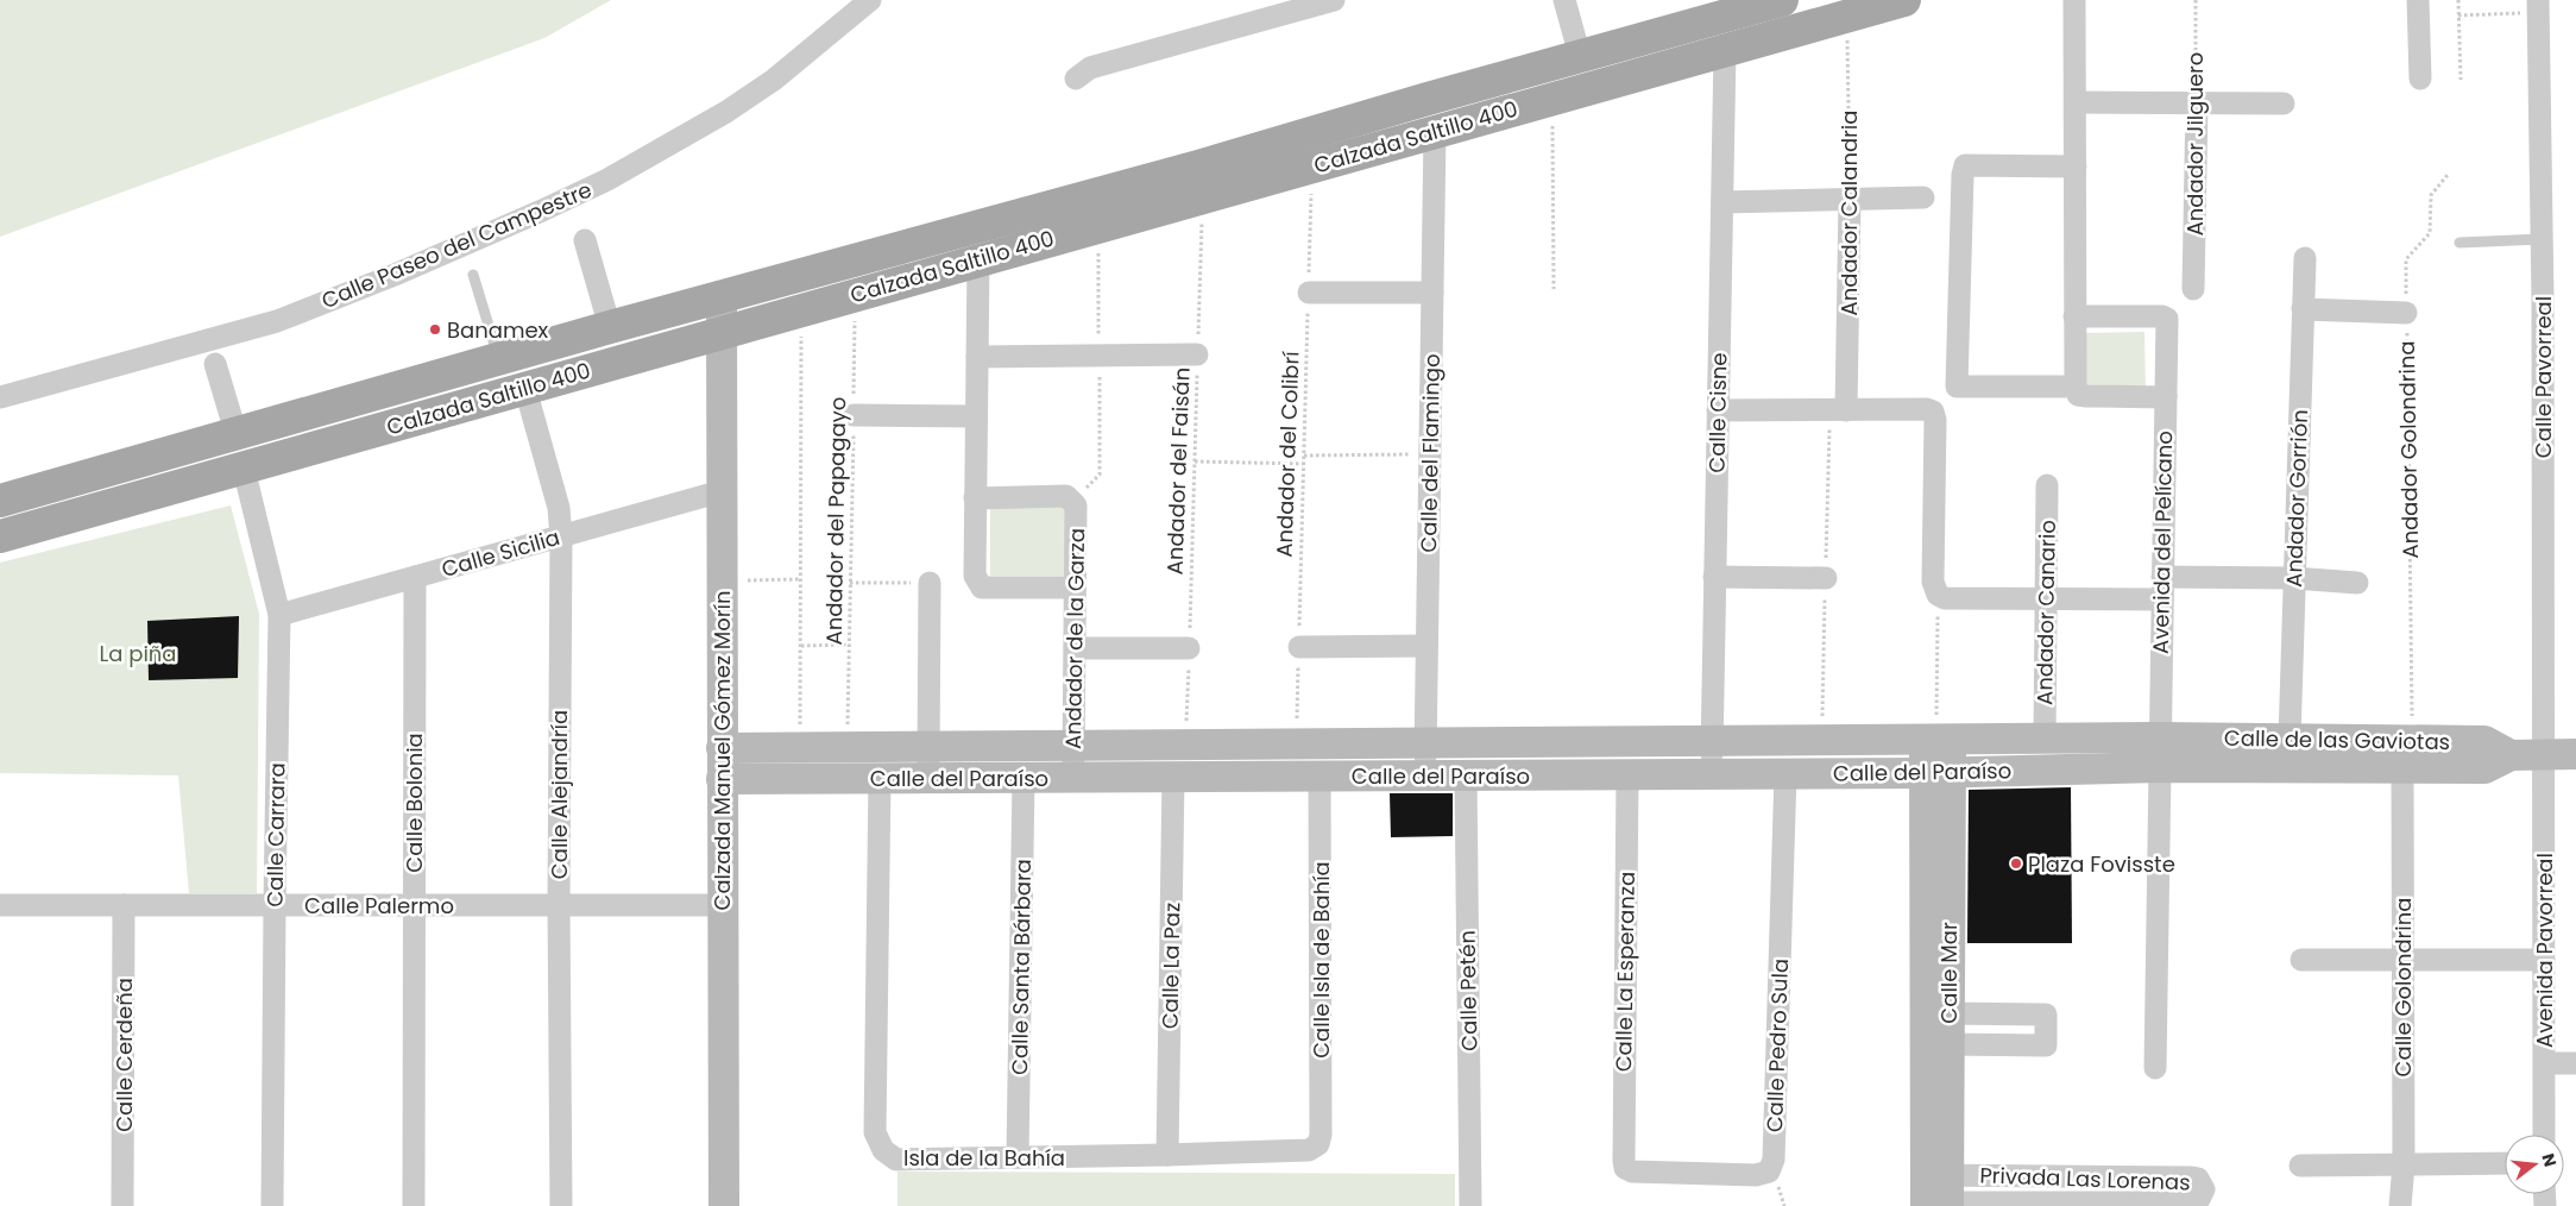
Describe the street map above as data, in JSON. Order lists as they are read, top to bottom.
{
  "streets": {
    "main road": ["Calzada Saltillo 400"],
    "street": [
      "Andador Jilguero",
      "Andador Calandria",
      "Calle Paseo del Campestre",
      "Calle Pavorreal",
      "Calle Cisne",
      "Calle del Flamingo",
      "Andador Gorrión",
      "Avenida del Pelícano",
      "Calle Sicilia",
      "Andador Canario",
      "Andador de la Garza",
      "Calle de las Gaviotas",
      "Calzada Manuel Gómez Morín",
      "Calle del Paraíso",
      "Calle Alejandría",
      "Calle Bolonia",
      "Calle Carrara",
      "Calle Palermo",
      "Avenida Pavorreal",
      "Calle Isla de Bahía",
      "Calle La Paz",
      "Calle Santa Bárbara",
      "Calle La Esperanza",
      "Calle Mar",
      "Calle Golondrina",
      "Calle Petén",
      "Calle Pedro Sula",
      "Calle Cerdeña",
      "Isla de la Bahía",
      "Privada Las Lorenas"
    ],
    "path": [
      "Andador Golondrina",
      "Andador del Colibrí",
      "Andador del Faisán",
      "Andador del Papagayo"
    ]
  },
  "crossings": [
    ["Calzada Saltillo 400", "Andador Calandria"],
    ["Calzada Saltillo 400", "Calle Cisne"],
    ["Calzada Saltillo 400", "Calle del Flamingo"],
    ["Calzada Saltillo 400", "Andador del Colibrí"],
    ["Calzada Saltillo 400", "Andador del Faisán"],
    ["Calzada Saltillo 400", "Andador del Papagayo"],
    ["Calzada Saltillo 400", "Calzada Manuel Gómez Morín"],
    ["Calzada Saltillo 400", "Calle Alejandría"],
    ["Calzada Saltillo 400", "Calle Carrara"],
    ["Calle Pavorreal", "Calle de las Gaviotas"],
    ["Calle Pavorreal", "Avenida Pavorreal"],
    ["Calle Cisne", "Calle del Paraíso"],
    ["Andador Golondrina", "Calle de las Gaviotas"],
    ["Andador Golondrina", "Calle Golondrina"],
    ["Calle del Flamingo", "Calle del Paraíso"],
    ["Andador del Colibrí", "Calle del Paraíso"],
    ["Andador del Faisán", "Calle del Paraíso"],
    ["Andador Gorrión", "Calle de las Gaviotas"],
    ["Andador del Papagayo", "Calle del Paraíso"],
    ["Avenida del Pelícano", "Calle de las Gaviotas"],
    ["Avenida del Pelícano", "Calle del Paraíso"],
    ["Calle Sicilia", "Calzada Manuel Gómez Morín"],
    ["Calle Sicilia", "Calle Alejandría"],
    ["Calle Sicilia", "Calle Bolonia"],
    ["Calle Sicilia", "Calle Carrara"],
    ["Andador Canario", "Calle del Paraíso"],
    ["Andador de la Garza", "Calle del Paraíso"],
    ["Calle de las Gaviotas", "Calle del Paraíso"],
    ["Calle de las Gaviotas", "Avenida Pavorreal"],
    ["Calle de las Gaviotas", "Calle Golondrina"],
    ["Calzada Manuel Gómez Morín", "Calle del Paraíso"],
    ["Calzada Manuel Gómez Morín", "Calle Palermo"],
    ["Calle del Paraíso", "Calle Isla de Bahía"],
    ["Calle del Paraíso", "Calle La Paz"],
    ["Calle del Paraíso", "Calle Santa Bárbara"],
    ["Calle del Paraíso", "Calle La Esperanza"],
    ["Calle del Paraíso", "Calle Mar"],
    ["Calle del Paraíso", "Calle Petén"],
    ["Calle del Paraíso", "Calle Pedro Sula"],
    ["Calle del Paraíso", "Isla de la Bahía"],
    ["Calle Alejandría", "Calle Palermo"],
    ["Calle Bolonia", "Calle Palermo"],
    ["Calle Carrara", "Calle Palermo"],
    ["Calle Palermo", "Calle Cerdeña"],
    ["Calle Isla de Bahía", "Isla de la Bahía"],
    ["Calle La Paz", "Isla de la Bahía"],
    ["Calle Santa Bárbara", "Isla de la Bahía"],
    ["Calle La Esperanza", "Calle Pedro Sula"],
    ["Calle Mar", "Privada Las Lorenas"]
  ],
  "parks": ["La piña"],
  "places": ["Banamex", "Plaza Fovisste"],
  "north": "right"
}
